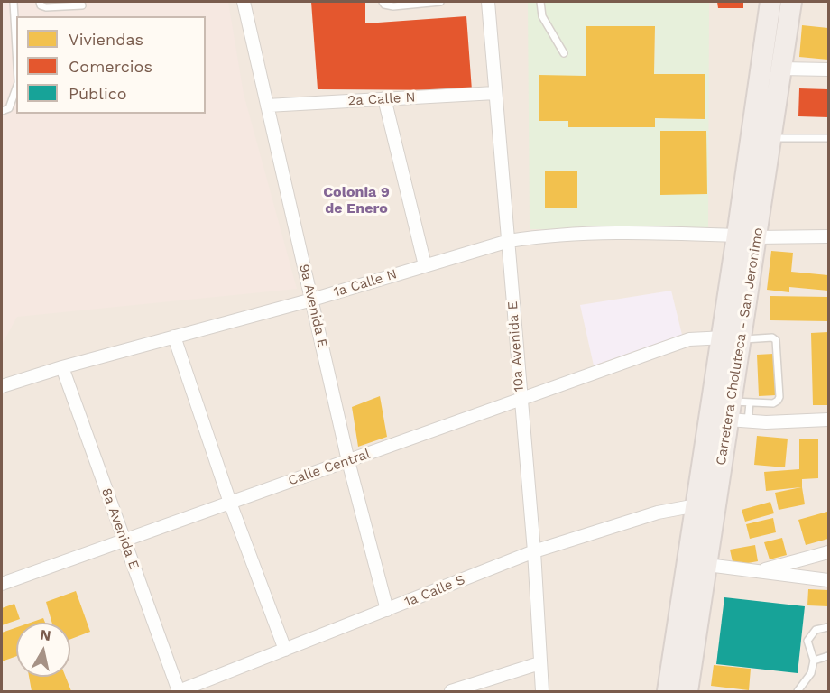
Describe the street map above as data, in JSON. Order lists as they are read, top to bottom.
{
  "streets": {
    "highway": ["Carretera Choluteca - San Jeronimo"],
    "street": [
      "2a Calle N",
      "1a Calle N",
      "9a Avenida E",
      "10a Avenida E",
      "Calle Central",
      "8a Avenida E",
      "1a Calle S"
    ]
  },
  "crossings": [
    ["2a Calle N", "9a Avenida E"],
    ["2a Calle N", "10a Avenida E"],
    ["1a Calle N", "9a Avenida E"],
    ["1a Calle N", "10a Avenida E"],
    ["1a Calle N", "Carretera Choluteca - San Jeronimo"],
    ["1a Calle N", "8a Avenida E"],
    ["9a Avenida E", "Calle Central"],
    ["9a Avenida E", "1a Calle S"],
    ["10a Avenida E", "Calle Central"],
    ["10a Avenida E", "1a Calle S"],
    ["Carretera Choluteca - San Jeronimo", "Calle Central"],
    ["Carretera Choluteca - San Jeronimo", "1a Calle S"],
    ["Calle Central", "8a Avenida E"],
    ["8a Avenida E", "1a Calle S"]
  ],
  "districts": ["Colonia 9 de Enero"],
  "legend": ["Viviendas", "Comercios", "Público"],
  "north": "top"
}
